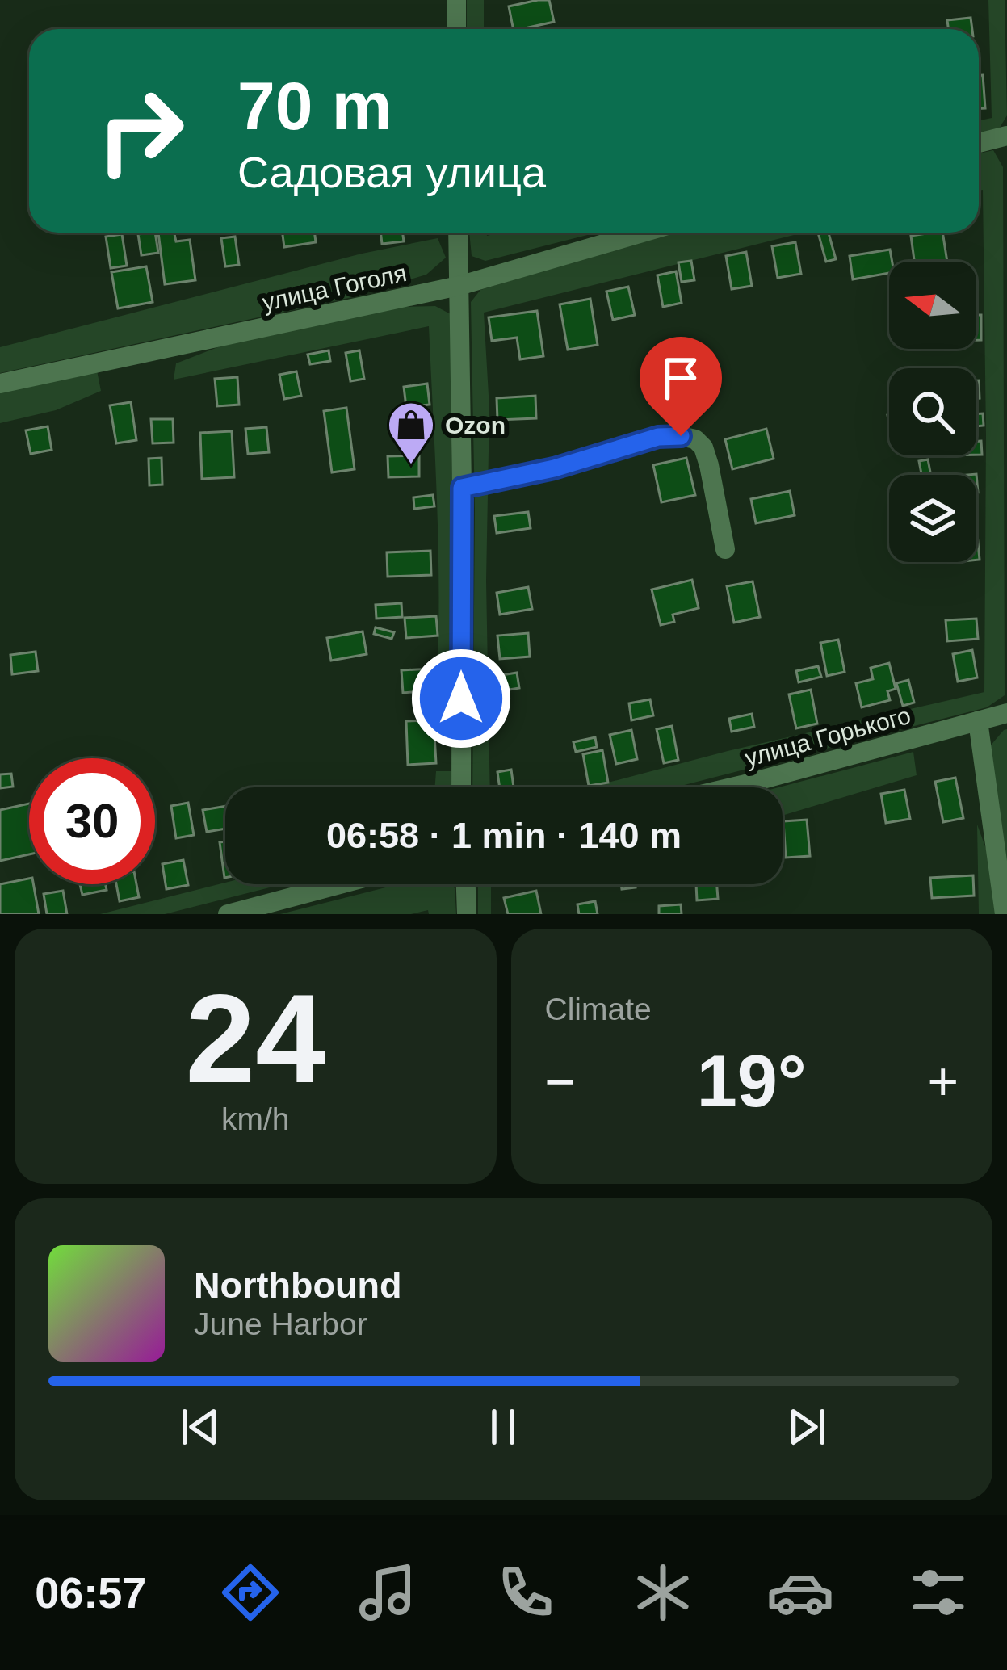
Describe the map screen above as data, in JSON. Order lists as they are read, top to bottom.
{
  "streets": {
    "street": ["улица Гоголя", "улица Горького"]
  },
  "places": {
    "shop": ["Ozon"]
  },
  "north": "left",
  "page": {
    "turn": ["70 m", "Садовая улица"],
    "limit": "30",
    "trip": "06:58 · 1 min · 140 m",
    "tile": [
      ["24", "km/h"],
      "Climate"
    ],
    "heat": ["−", "19°", "+"],
    "song": ["Northbound", "June Harbor"],
    "tabs": "06:57"
  }
}
